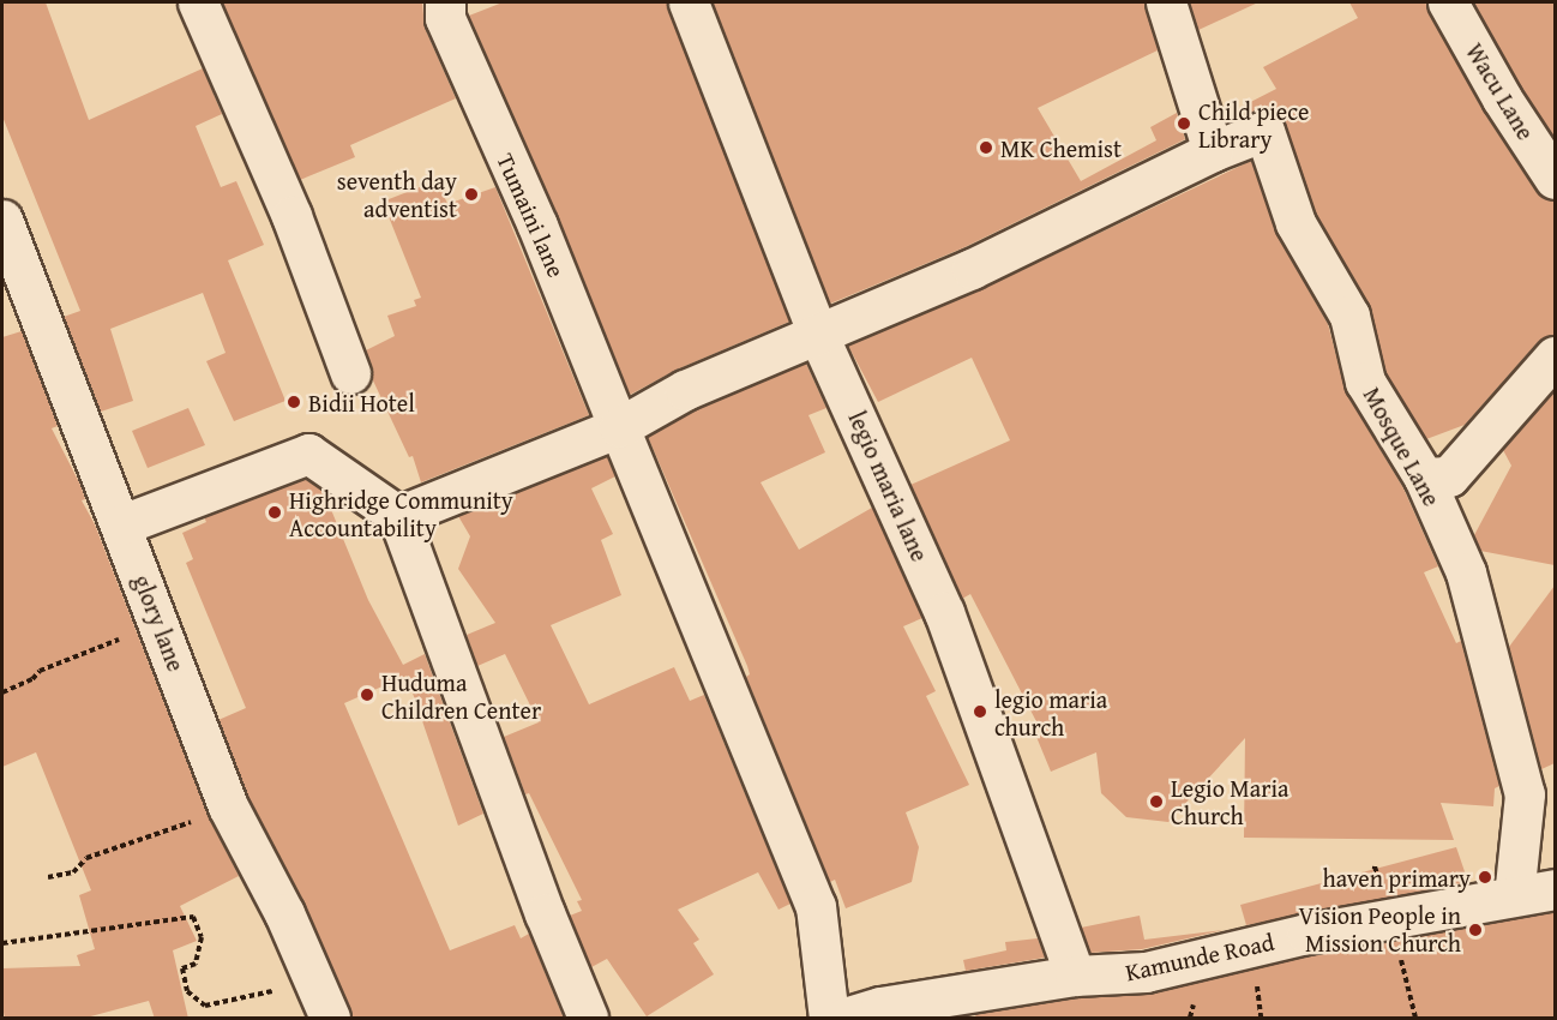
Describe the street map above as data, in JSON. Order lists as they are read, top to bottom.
{
  "streets": {
    "street": [
      "Wacu Lane",
      "Tumaini lane",
      "Mosque Lane",
      "legio maria lane",
      "glory lane",
      "Kamunde Road"
    ]
  },
  "crossings": [
    ["Mosque Lane", "Kamunde Road"],
    ["legio maria lane", "Kamunde Road"]
  ],
  "places": [
    "Child piece Library",
    "MK Chemist",
    "seventh day adventist",
    "Bidii Hotel",
    "Highridge Community Accountability",
    "Huduma Children Center",
    "legio maria church",
    "Legio Maria Church",
    "haven primary",
    "Vision People in Mission Church"
  ]
}
